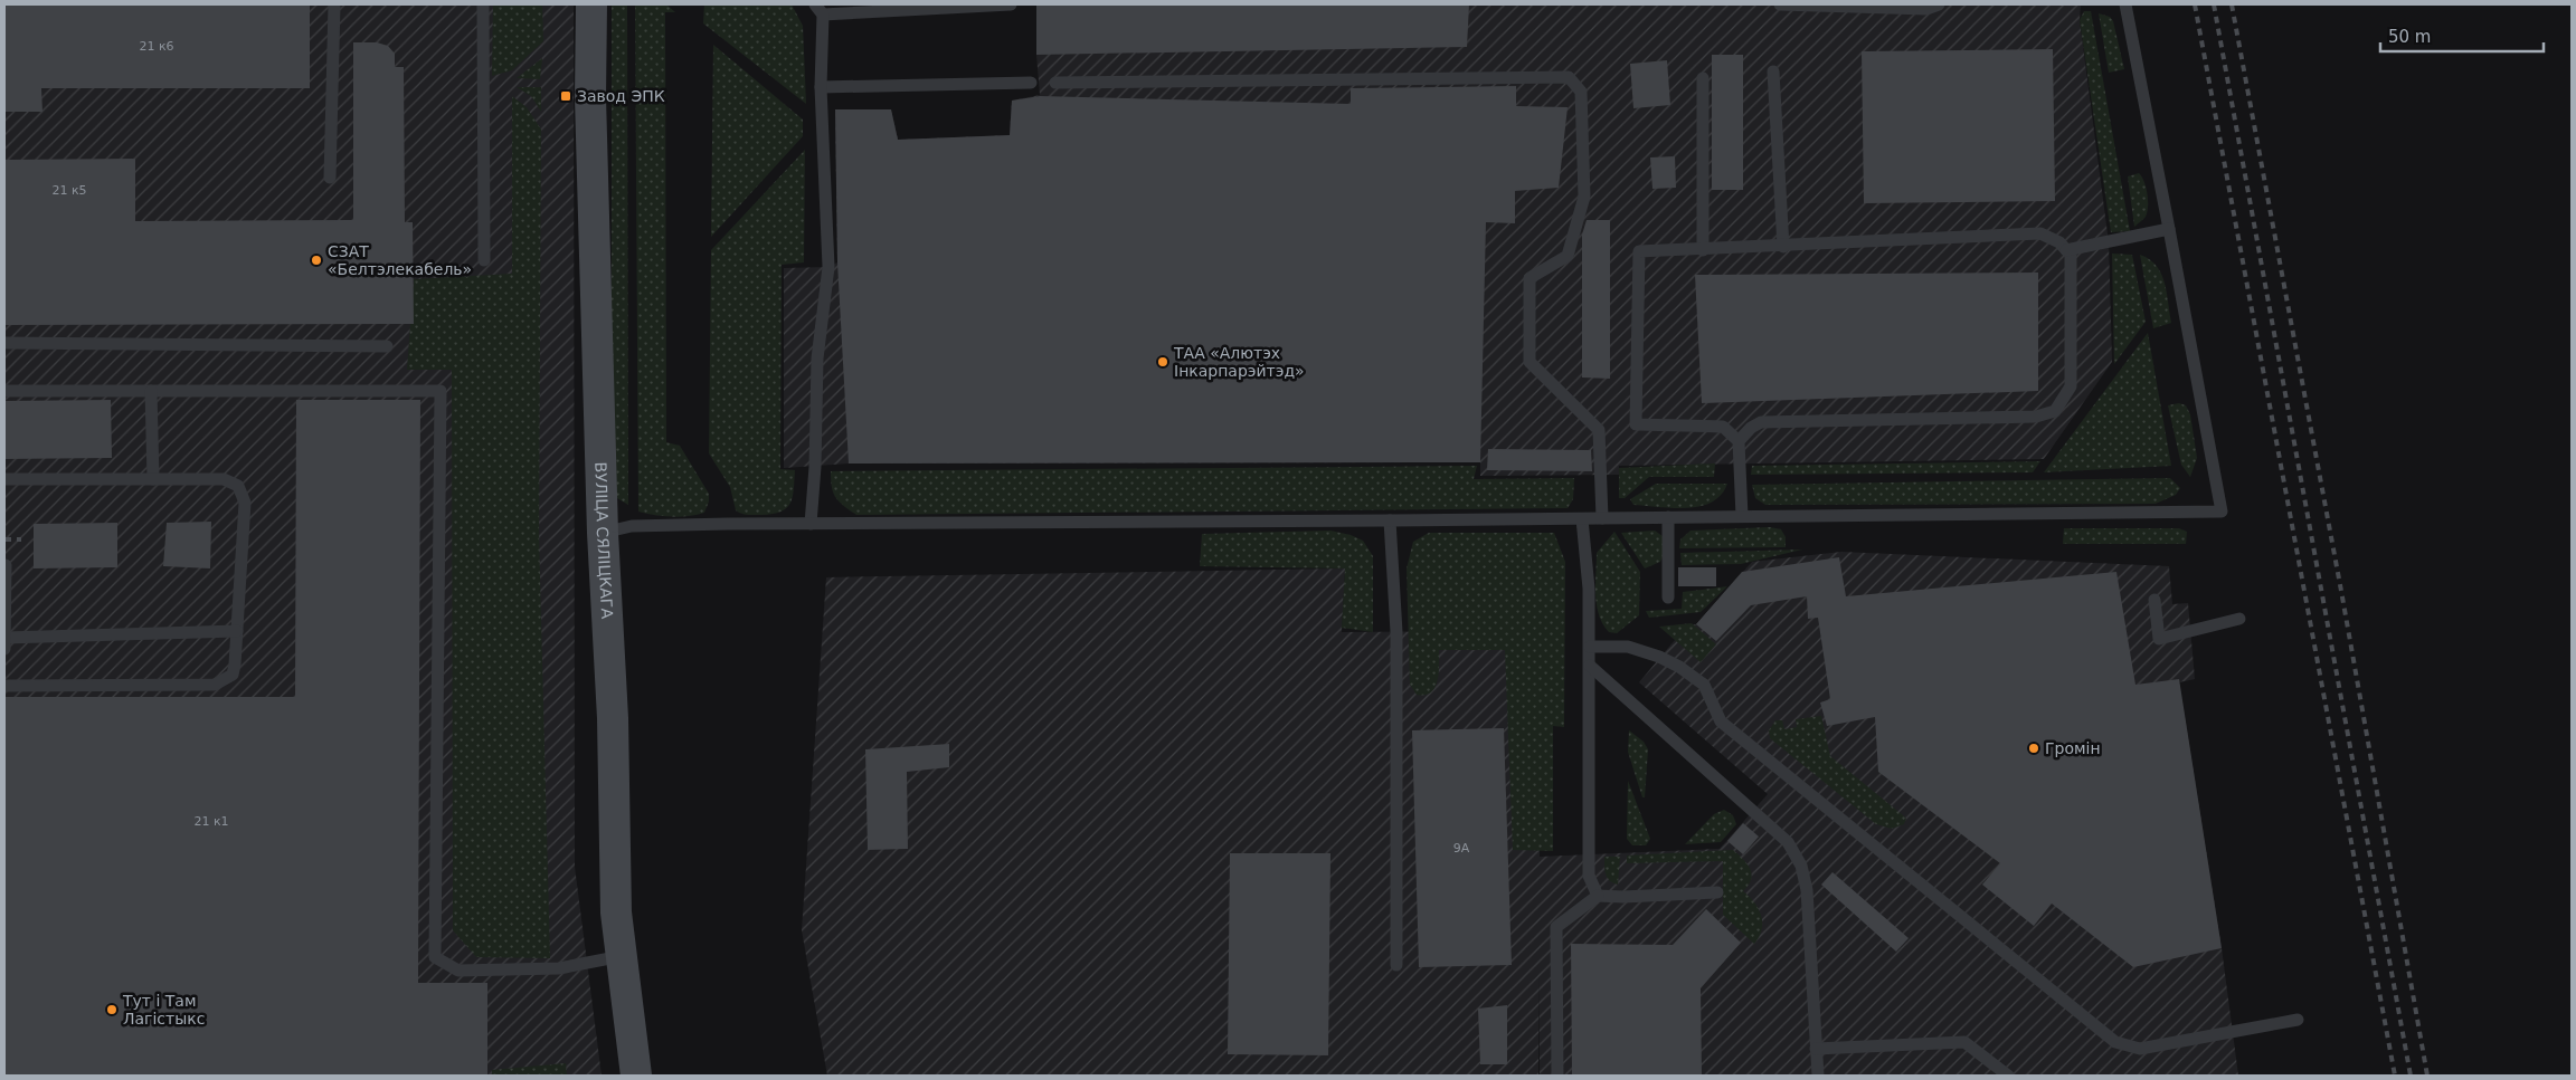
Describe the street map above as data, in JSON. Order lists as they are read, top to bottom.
{
  "streets": {
    "main road": ["ВУЛІЦА СЯЛІЦКАГА"]
  },
  "places": {
    "transit": ["Завод ЭПК"],
    "other": [
      "СЗАТ «Белтэлекабель»",
      "ТАА «Алютэх Інкарпарэйтэд»",
      "Громін",
      "Тут і Там Лагістыкс"
    ]
  },
  "house_numbers": [
    "21 к6",
    "21 к5",
    "21 к1",
    "9А"
  ],
  "scale_bar": "50 m"
}
